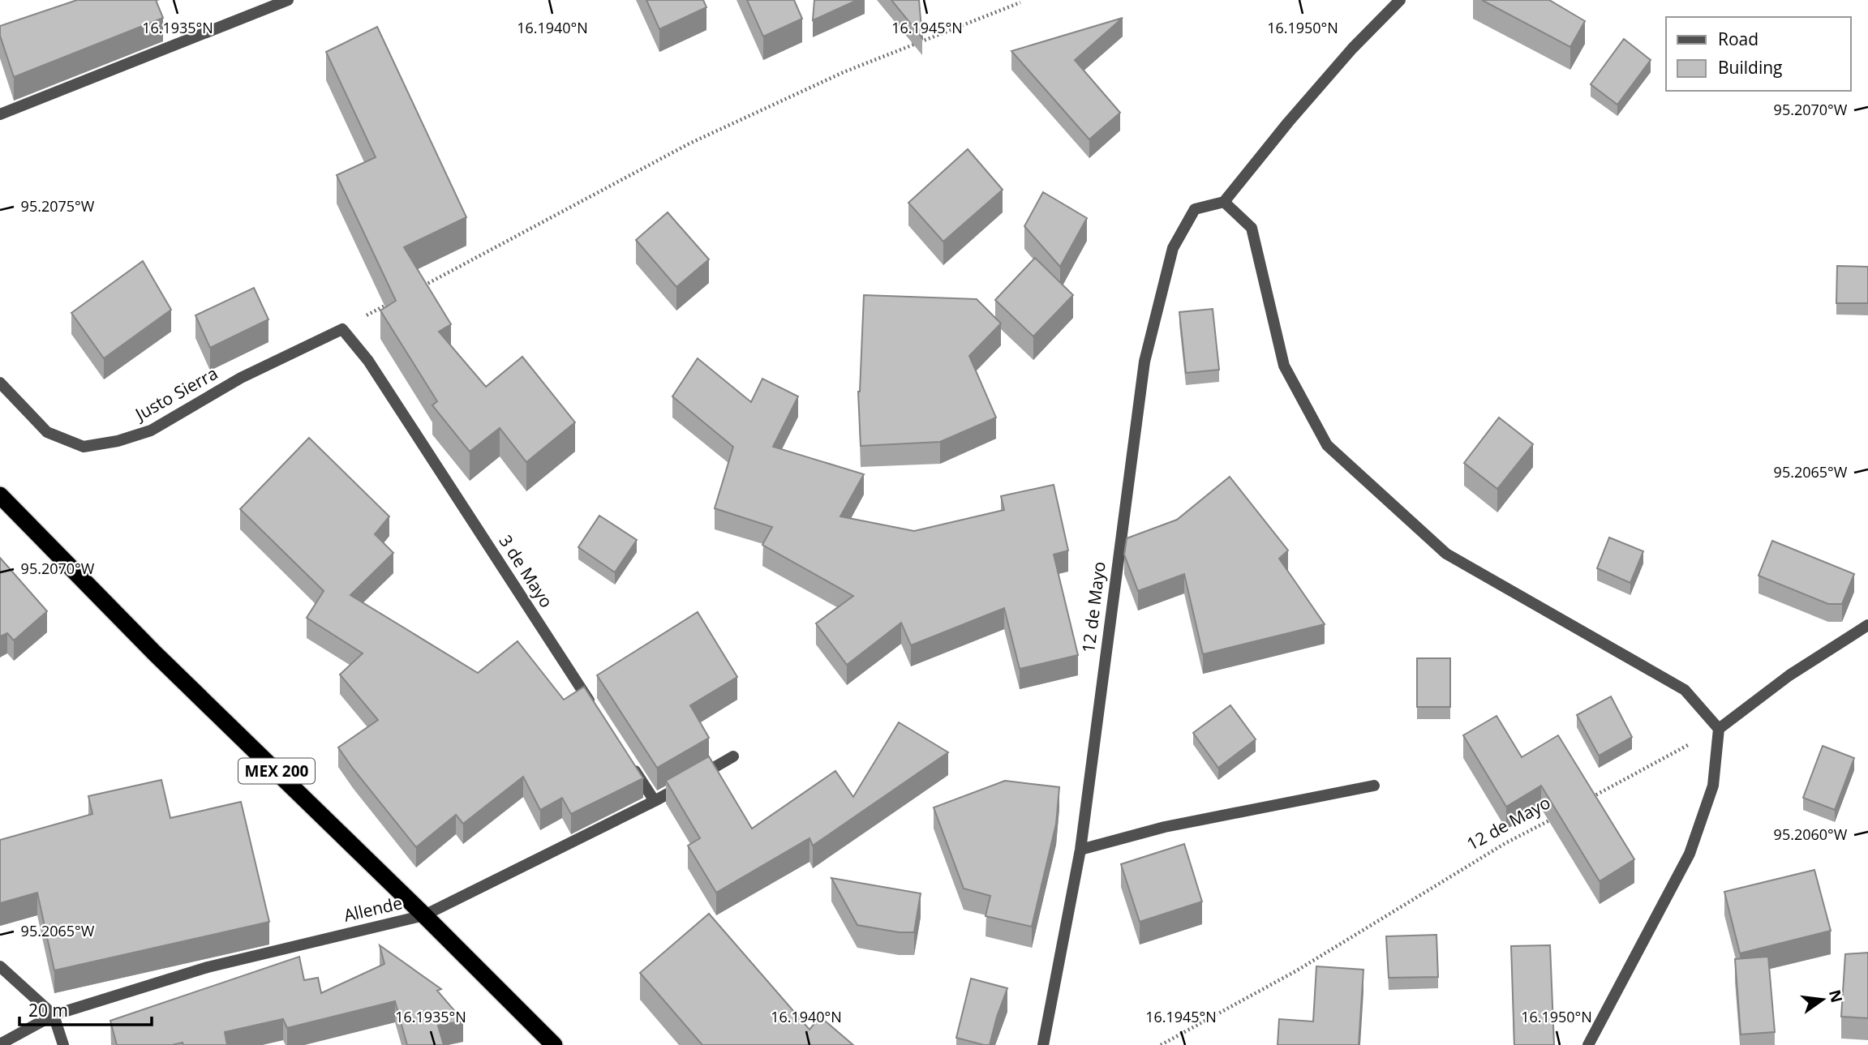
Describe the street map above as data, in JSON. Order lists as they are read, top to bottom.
{
  "streets": {
    "highway": ["MEX 200"],
    "street": [
      "Justo Sierra",
      "3 de Mayo",
      "12 de Mayo",
      "Allende"
    ]
  },
  "crossings": [
    ["Justo Sierra", "3 de Mayo"],
    ["MEX 200", "Allende"]
  ],
  "legend": ["Road", "Building"],
  "scale_bar": "20 m",
  "north": "right",
  "coordinates": [
    "16.1935°N",
    "16.1940°N",
    "16.1945°N",
    "16.1950°N",
    "95.2070°W",
    "95.2075°W",
    "95.2065°W",
    "95.2060°W"
  ]
}
